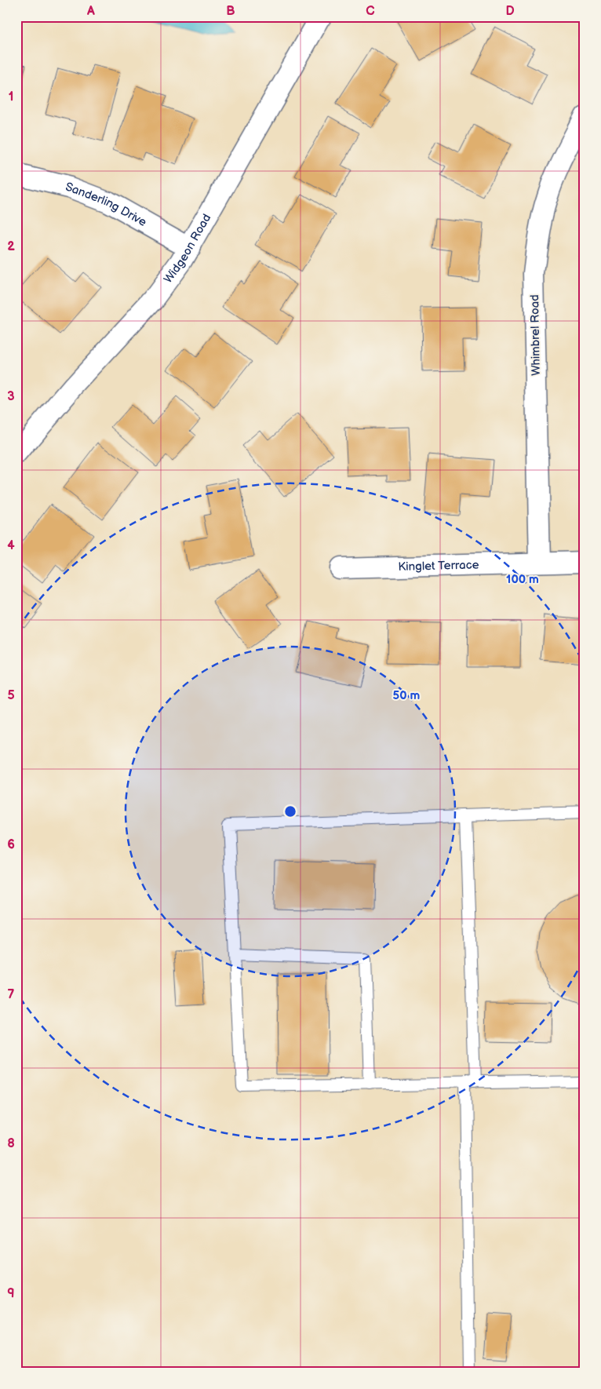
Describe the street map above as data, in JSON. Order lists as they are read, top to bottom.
{
  "streets": {
    "street": [
      "Sanderling Drive",
      "Widgeon Road",
      "Whimbrel Road",
      "Kinglet Terrace"
    ]
  },
  "crossings": [
    ["Sanderling Drive", "Widgeon Road"],
    ["Whimbrel Road", "Kinglet Terrace"]
  ],
  "grid": {
    "columns": [
      "A",
      "B",
      "C",
      "D"
    ],
    "rows": [
      "1",
      "2",
      "3",
      "4",
      "5",
      "6",
      "7",
      "8",
      "9"
    ]
  },
  "rings": ["100 m", "50 m"]
}
